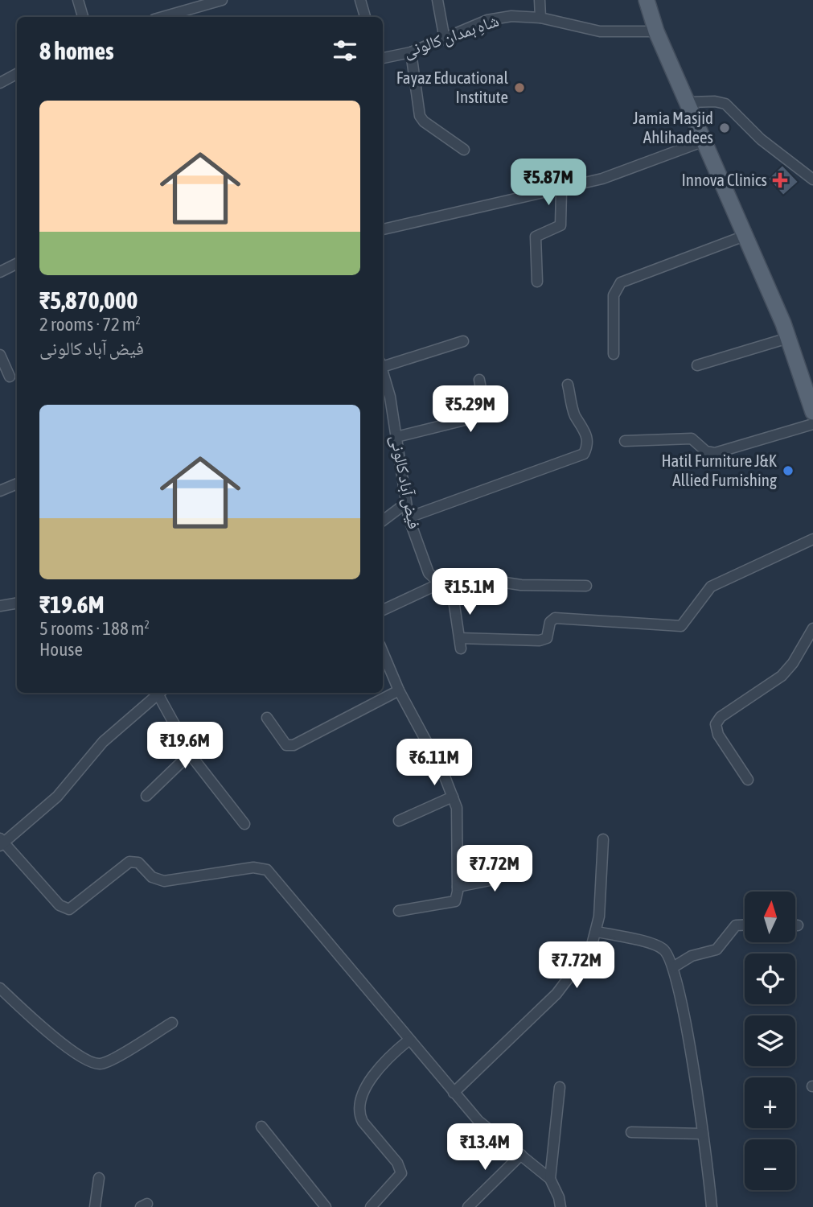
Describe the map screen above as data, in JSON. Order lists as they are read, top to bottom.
{
  "streets": {
    "street": ["شاہِ ہمدان کالونی", "فیض آباد کالونی"]
  },
  "places": {
    "other": ["Fayaz Educational Institute", "Jamia Masjid Ahlihadees", "Hatil Furniture J&K Allied Furnishing"],
    "health": ["Innova Clinics"]
  },
  "north": "top",
  "page": {
    "heading": "8 homes",
    "list": [
      {
        "name": "₹5,870,000",
        "note": "2 rooms · 72 m² · فیض آباد کالونی"
      },
      {
        "name": "₹19.6M",
        "note": "5 rooms · 188 m² · House"
      }
    ],
    "price": [
      "₹5.87M",
      "₹5.29M",
      "₹15.1M",
      "₹19.6M",
      "₹6.11M",
      "₹7.72M",
      "₹7.72M",
      "₹13.4M"
    ],
    "map_buttons": ["+", "−"]
  }
}
